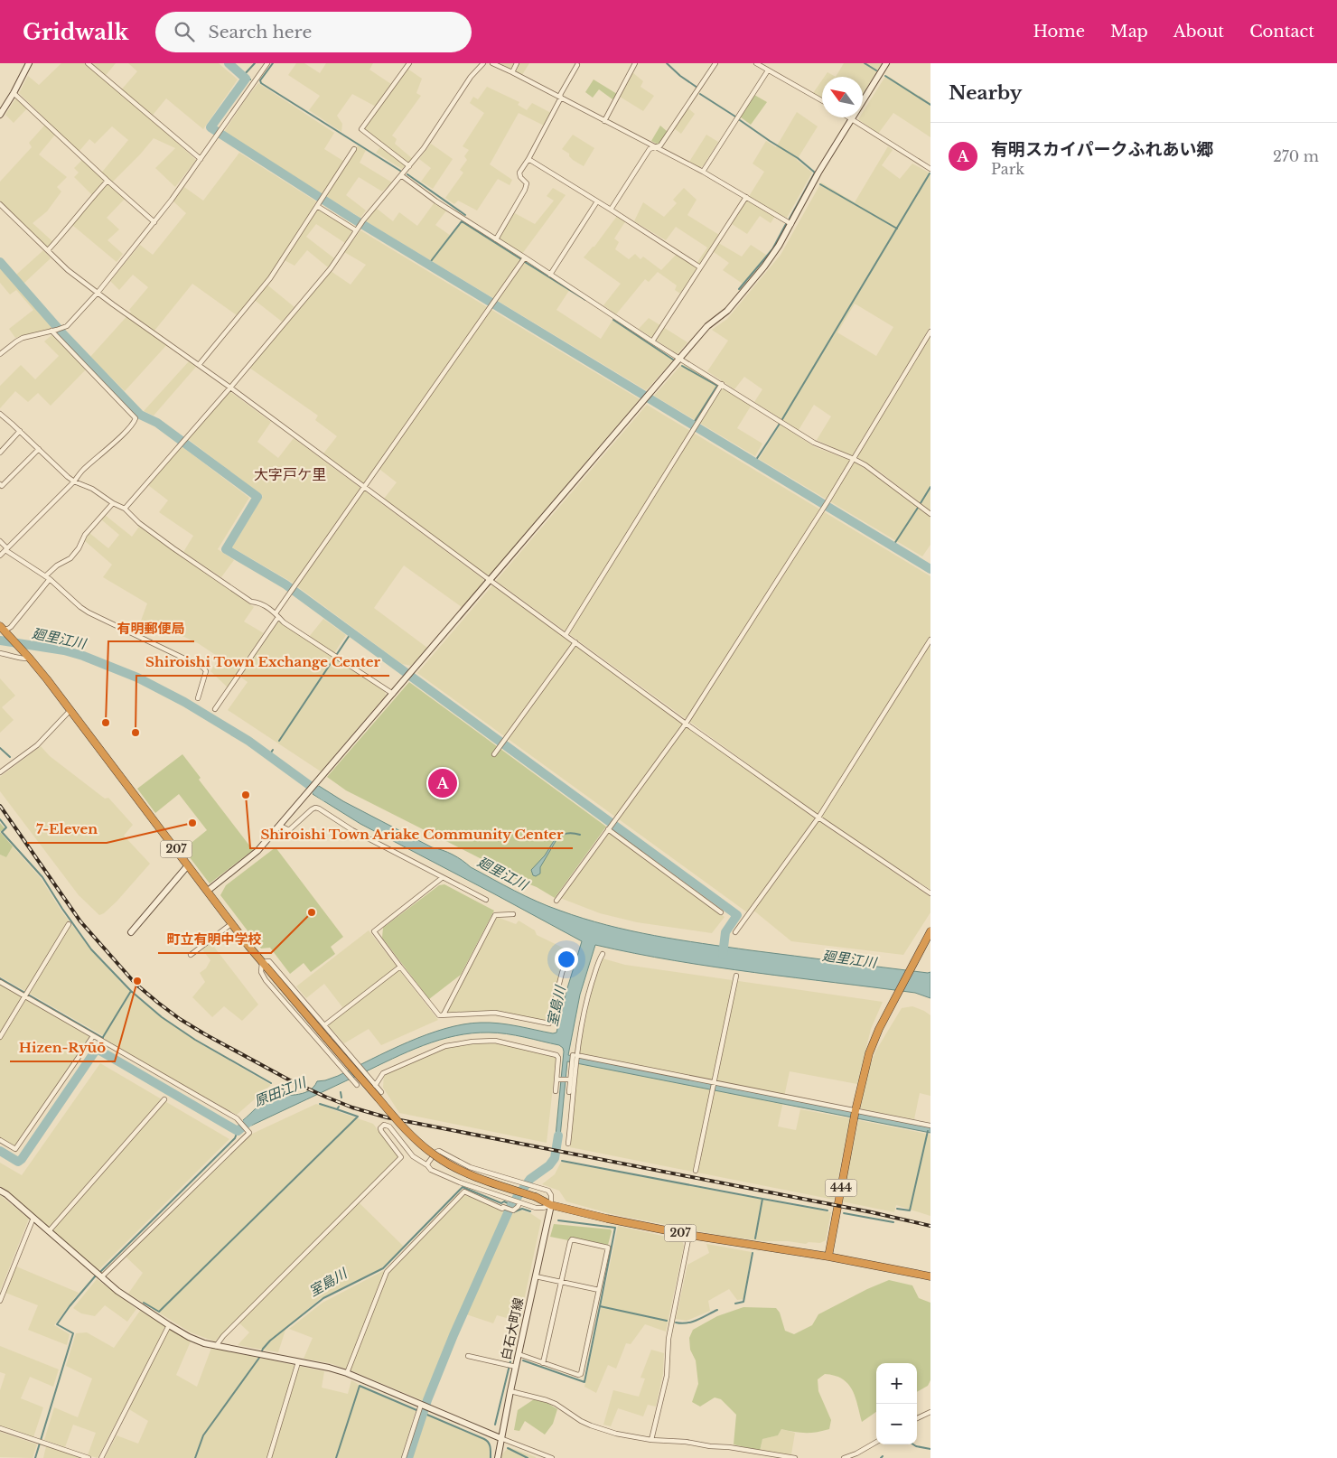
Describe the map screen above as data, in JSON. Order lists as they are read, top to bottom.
{
  "streets": {
    "highway": ["207", "444"],
    "street": ["白石大町線"]
  },
  "crossings": [
    ["207", "444"],
    ["207", "白石大町線"]
  ],
  "districts": ["大字戸ケ里"],
  "water": ["廻里江川", "室島川", "原田江川"],
  "places": [
    "有明郵便局",
    "Shiroishi Town Exchange Center",
    "Shiroishi Town Ariake Community Center",
    "7-Eleven",
    "町立有明中学校",
    "Hizen-Ryūō"
  ],
  "north": "top left",
  "page": {
    "header": "Gridwalk",
    "search": "Search here",
    "nav": [
      "Home",
      "Map",
      "About",
      "Contact"
    ],
    "heading": "Nearby",
    "list": [
      {
        "mark": "A",
        "name": "有明スカイパークふれあい郷",
        "note": "Park",
        "value": "270 m"
      }
    ],
    "pins": "A",
    "map_buttons": ["+", "−"]
  }
}
